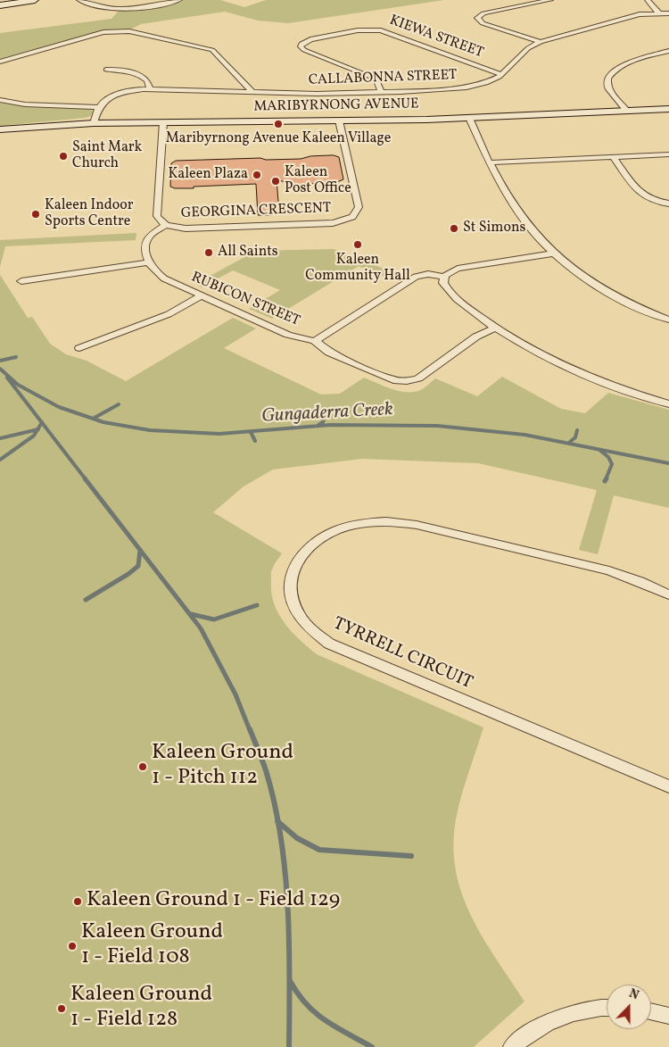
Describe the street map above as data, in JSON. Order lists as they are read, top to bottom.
{
  "streets": {
    "street": [
      "KIEWA STREET",
      "CALLABONNA STREET",
      "MARIBYRNONG AVENUE",
      "GEORGINA CRESCENT",
      "RUBICON STREET",
      "TYRRELL CIRCUIT"
    ]
  },
  "crossings": [
    ["KIEWA STREET", "CALLABONNA STREET"],
    ["MARIBYRNONG AVENUE", "GEORGINA CRESCENT"]
  ],
  "water": ["Gungaderra Creek"],
  "places": [
    "Maribyrnong Avenue Kaleen Village",
    "Saint Mark Church",
    "Kaleen Plaza",
    "Kaleen Post Office",
    "Kaleen Indoor Sports Centre",
    "St Simons",
    "Kaleen Community Hall",
    "All Saints",
    "Kaleen Ground 1 - Pitch 112",
    "Kaleen Ground 1 - Field 129",
    "Kaleen Ground 1 - Field 108",
    "Kaleen Ground 1 - Field 128"
  ],
  "north": "top"
}
